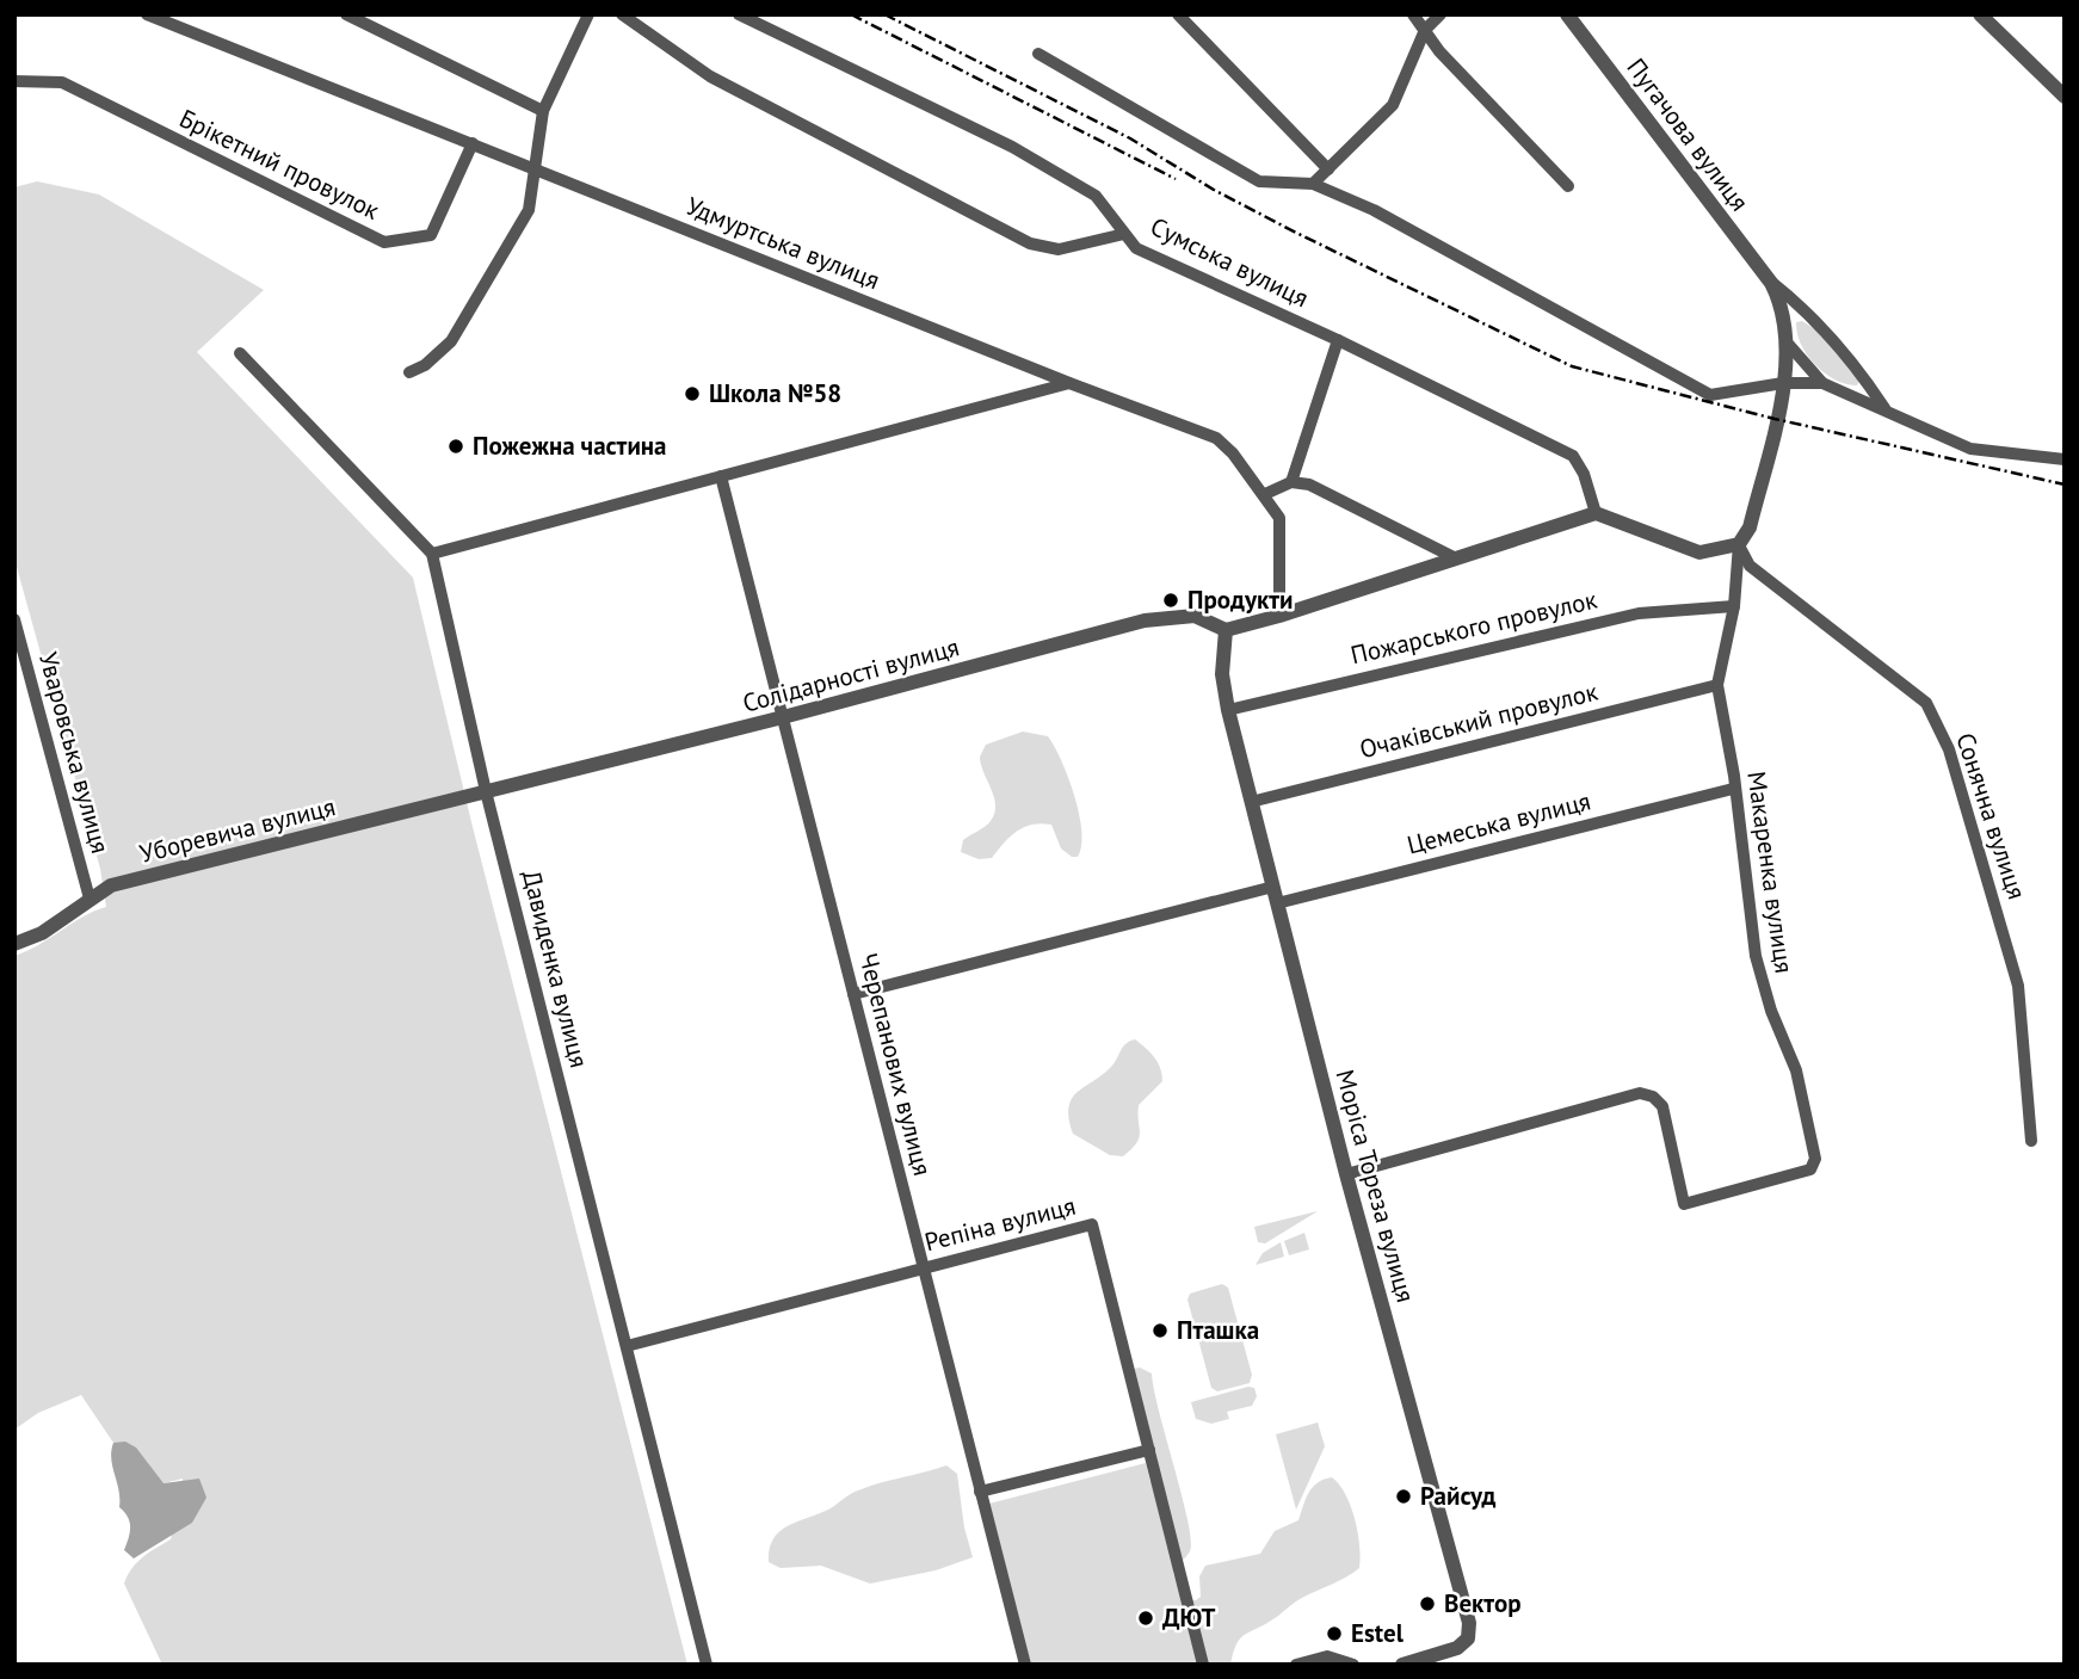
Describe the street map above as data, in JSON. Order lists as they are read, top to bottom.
{
  "streets": {
    "street": [
      "Пугачова вулиця",
      "Брiкетний провулок",
      "Удмуртська вулиця",
      "Сумська вулиця",
      "Пожарського провулок",
      "Солідарності вулиця",
      "Очакiвський провулок",
      "Уваровська вулиця",
      "Сонячна вулиця",
      "Цемеська вулиця",
      "Уборевича вулиця",
      "Макаренка вулиця",
      "Давиденка вулиця",
      "Черепанових вулиця",
      "Моріса Тореза вулиця",
      "Репiна вулиця"
    ]
  },
  "crossings": [
    ["Пугачова вулиця", "Сонячна вулиця"],
    ["Пугачова вулиця", "Макаренка вулиця"],
    ["Брiкетний провулок", "Удмуртська вулиця"],
    ["Пожарського провулок", "Макаренка вулиця"],
    ["Пожарського провулок", "Моріса Тореза вулиця"],
    ["Солідарності вулиця", "Уборевича вулиця"],
    ["Солідарності вулиця", "Давиденка вулиця"],
    ["Солідарності вулиця", "Черепанових вулиця"],
    ["Солідарності вулиця", "Моріса Тореза вулиця"],
    ["Очакiвський провулок", "Макаренка вулиця"],
    ["Очакiвський провулок", "Моріса Тореза вулиця"],
    ["Уваровська вулиця", "Уборевича вулиця"],
    ["Сонячна вулиця", "Макаренка вулиця"],
    ["Цемеська вулиця", "Макаренка вулиця"],
    ["Цемеська вулиця", "Моріса Тореза вулиця"],
    ["Уборевича вулиця", "Давиденка вулиця"],
    ["Макаренка вулиця", "Моріса Тореза вулиця"],
    ["Давиденка вулиця", "Репiна вулиця"],
    ["Черепанових вулиця", "Репiна вулиця"]
  ],
  "places": [
    "Школа №58",
    "Пожежна частина",
    "Продукти",
    "Пташка",
    "Райсуд",
    "Вектор",
    "ДЮТ",
    "Estel"
  ]
}
